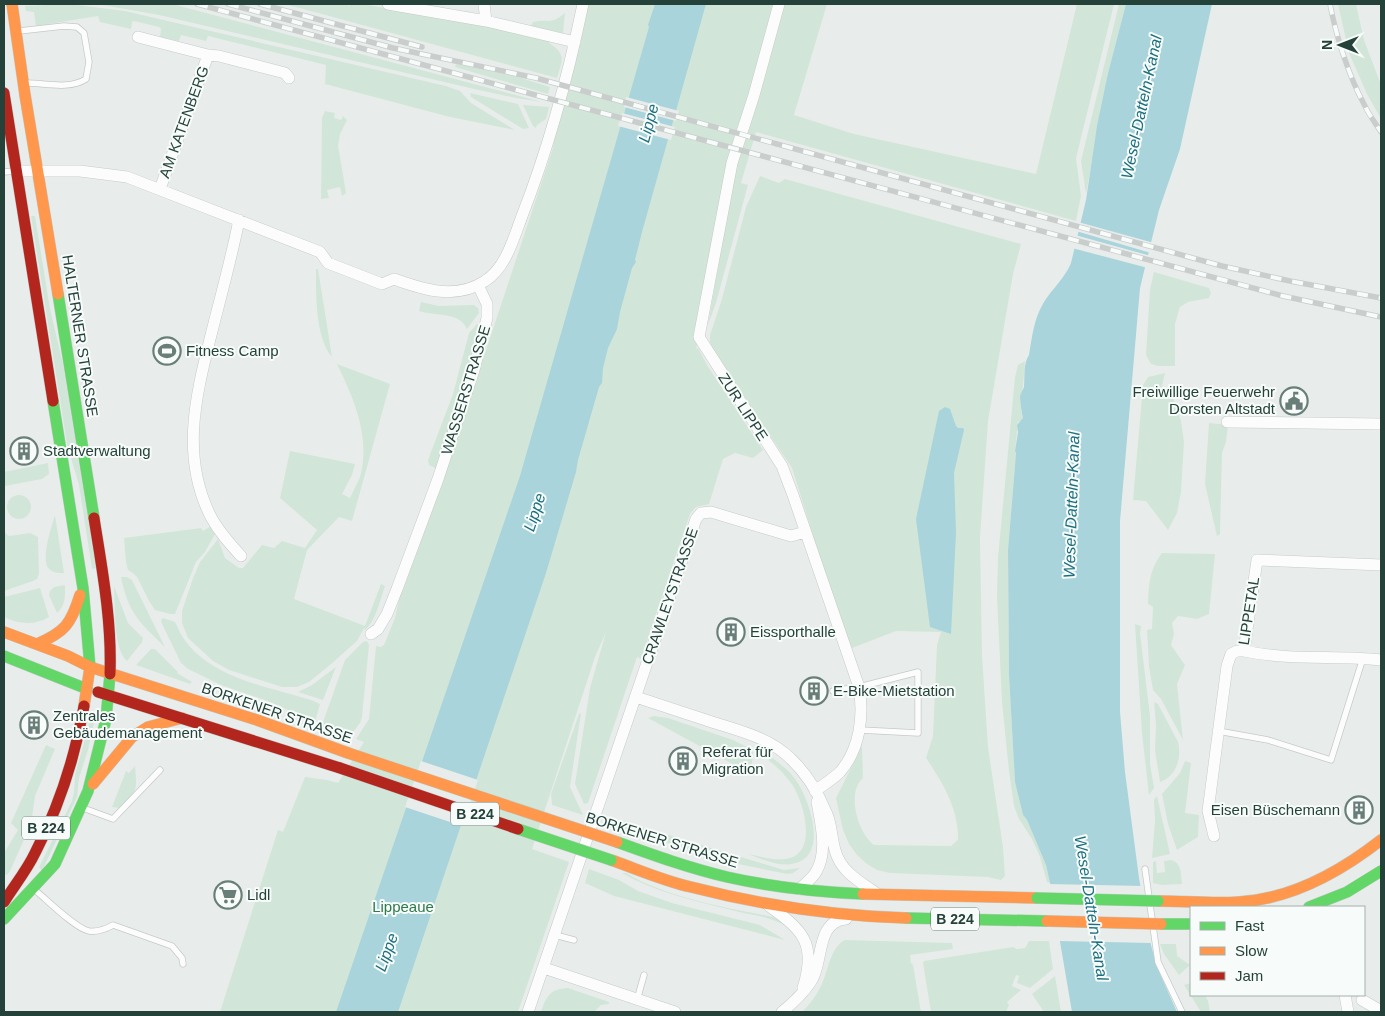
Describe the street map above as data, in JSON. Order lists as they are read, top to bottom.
{
  "streets": {
    "main road": ["HALTERNER STRASSE", "BORKENER STRASSE", "B 224"],
    "street": [
      "AM KATENBERG",
      "WASSERSTRASSE",
      "ZUR LIPPE",
      "CRAWLEYSTRASSE",
      "LIPPETAL"
    ]
  },
  "crossings": [
    ["AM KATENBERG", "HALTERNER STRASSE"],
    ["AM KATENBERG", "WASSERSTRASSE"],
    ["HALTERNER STRASSE", "BORKENER STRASSE"],
    ["HALTERNER STRASSE", "B 224"],
    ["ZUR LIPPE", "CRAWLEYSTRASSE"],
    ["BORKENER STRASSE", "B 224"]
  ],
  "water": ["Wesel-Datteln-Kanal", "Lippe"],
  "parks": ["Lippeaue"],
  "places": {
    "sports": ["Fitness Camp"],
    "public building": ["Freiwillige Feuerwehr Dorsten Altstadt"],
    "building": [
      "Stadtverwaltung",
      "Eissporthalle",
      "E-Bike-Mietstation",
      "Zentrales Gebäudemanagement",
      "Referat für Migration",
      "Eisen Büschemann"
    ],
    "supermarket": ["Lidl"]
  },
  "legend": ["Fast", "Slow", "Jam"],
  "north": "left"
}
